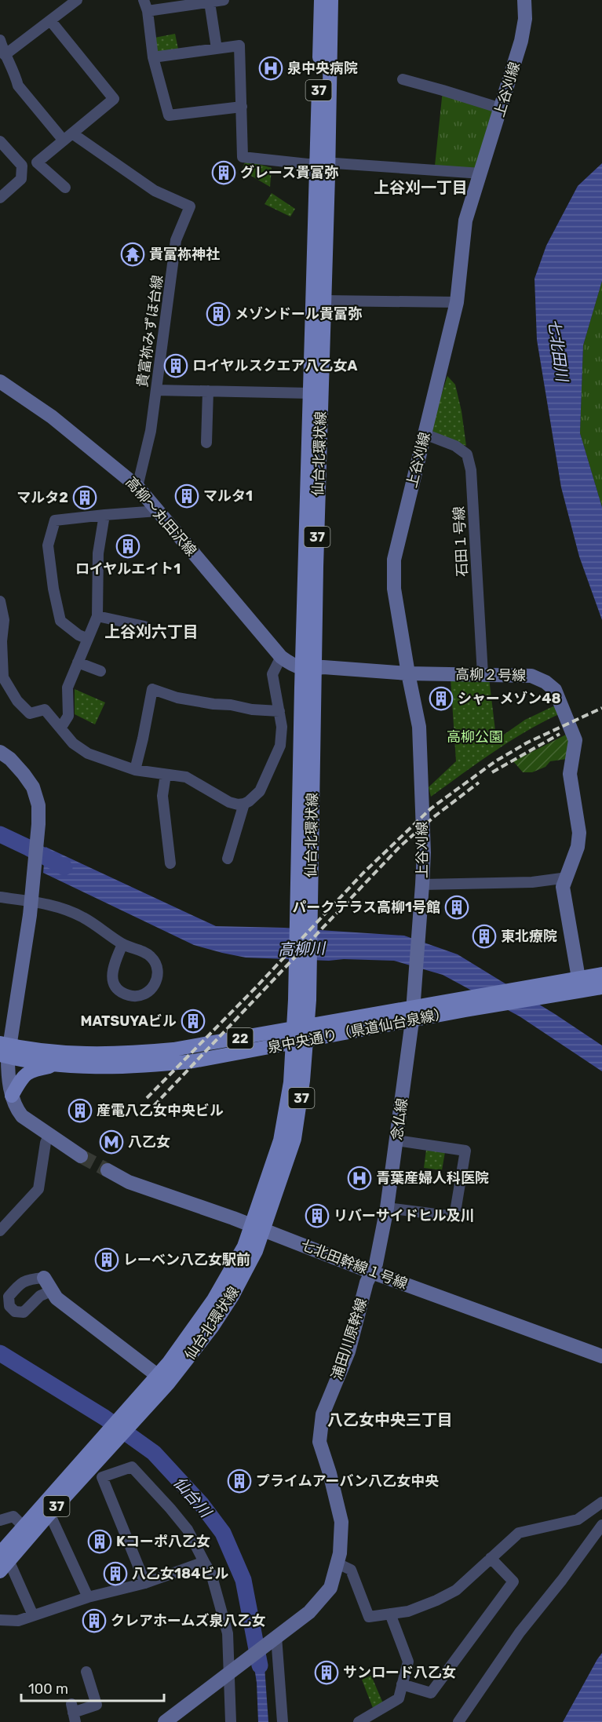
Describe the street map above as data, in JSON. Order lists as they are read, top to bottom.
{
  "streets": {
    "main road": [
      "37",
      "仙台北環状線",
      "泉中央通り（県道仙台泉線）",
      "22"
    ],
    "street": [
      "上谷刈線",
      "貴富祢みずほ台線",
      "高柳～丸田沢線",
      "石田１号線",
      "高柳２号線",
      "念仏線",
      "七北田幹線１号線",
      "浦田川原幹線"
    ]
  },
  "crossings": [
    ["上谷刈線", "石田１号線"],
    ["上谷刈線", "高柳２号線"],
    ["上谷刈線", "念仏線"],
    ["貴富祢みずほ台線", "高柳～丸田沢線"],
    ["仙台北環状線", "高柳～丸田沢線"],
    ["仙台北環状線", "高柳２号線"],
    ["仙台北環状線", "泉中央通り（県道仙台泉線）"],
    ["仙台北環状線", "七北田幹線１号線"],
    ["高柳～丸田沢線", "高柳２号線"],
    ["石田１号線", "高柳２号線"],
    ["高柳２号線", "泉中央通り（県道仙台泉線）"],
    ["高柳２号線", "22"],
    ["泉中央通り（県道仙台泉線）", "22"],
    ["泉中央通り（県道仙台泉線）", "念仏線"],
    ["念仏線", "七北田幹線１号線"],
    ["念仏線", "浦田川原幹線"],
    ["七北田幹線１号線", "浦田川原幹線"]
  ],
  "districts": ["上谷刈一丁目", "上谷刈六丁目", "八乙女中央三丁目"],
  "water": ["七北田川", "高柳川", "仙台川"],
  "parks": ["高柳公園"],
  "places": {
    "hospital": ["泉中央病院", "青葉産婦人科医院"],
    "building": [
      "グレース貴富弥",
      "メゾンドール貴富弥",
      "ロイヤルスクエア八乙女A",
      "マルタ1",
      "マルタ2",
      "ロイヤルエイト1",
      "シャーメゾン48",
      "パークテラス高柳1号館",
      "東北療院",
      "MATSUYAビル",
      "産電八乙女中央ビル",
      "リバーサイドヒル及川",
      "レーベン八乙女駅前",
      "プライムアーバン八乙女中央",
      "Kコーポ八乙女",
      "八乙女184ビル",
      "クレアホームズ泉八乙女",
      "サンロード八乙女"
    ],
    "temple": ["貴富祢神社"],
    "metro station": ["八乙女"]
  },
  "scale_bar": "100 m"
}
